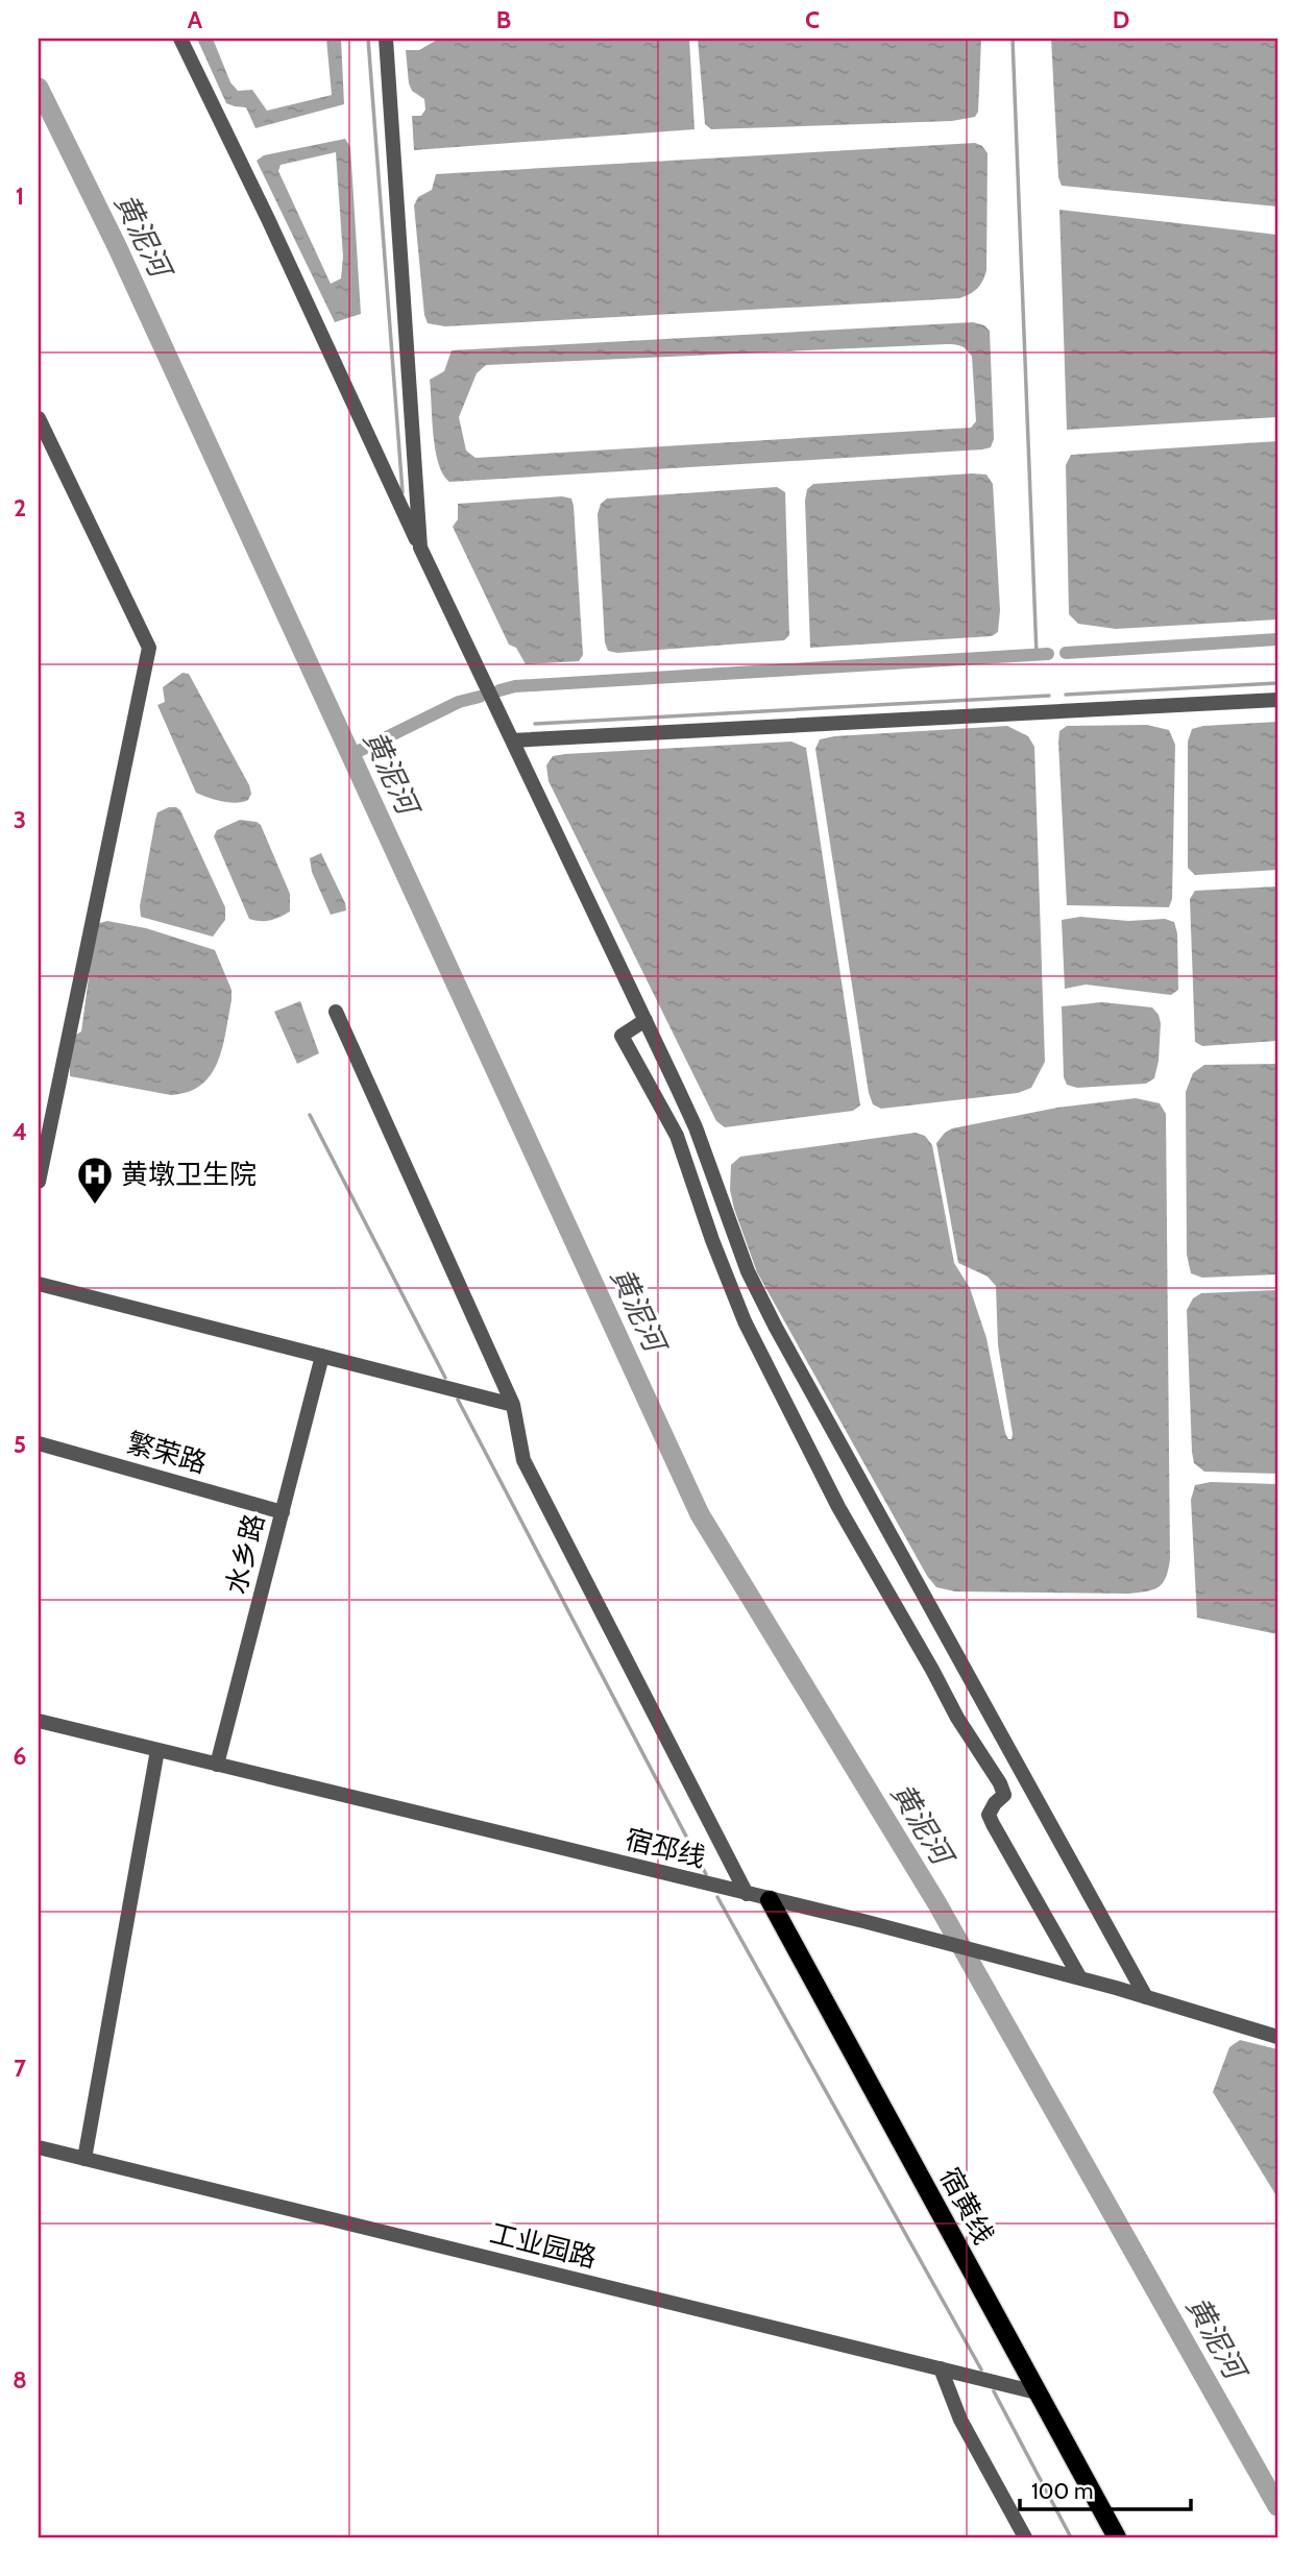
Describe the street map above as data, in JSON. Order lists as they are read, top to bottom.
{
  "streets": {
    "main road": ["宿黄线"],
    "street": [
      "繁荣路",
      "水乡路",
      "宿邳线",
      "工业园路"
    ]
  },
  "crossings": [
    ["繁荣路", "水乡路"],
    ["水乡路", "宿邳线"],
    ["宿邳线", "宿黄线"],
    ["宿黄线", "工业园路"]
  ],
  "water": ["黄泥河"],
  "places": {
    "hospital": ["黄墩卫生院"]
  },
  "scale_bar": "100 m",
  "grid": {
    "columns": [
      "A",
      "B",
      "C",
      "D"
    ],
    "rows": [
      "1",
      "2",
      "3",
      "4",
      "5",
      "6",
      "7",
      "8"
    ]
  }
}
